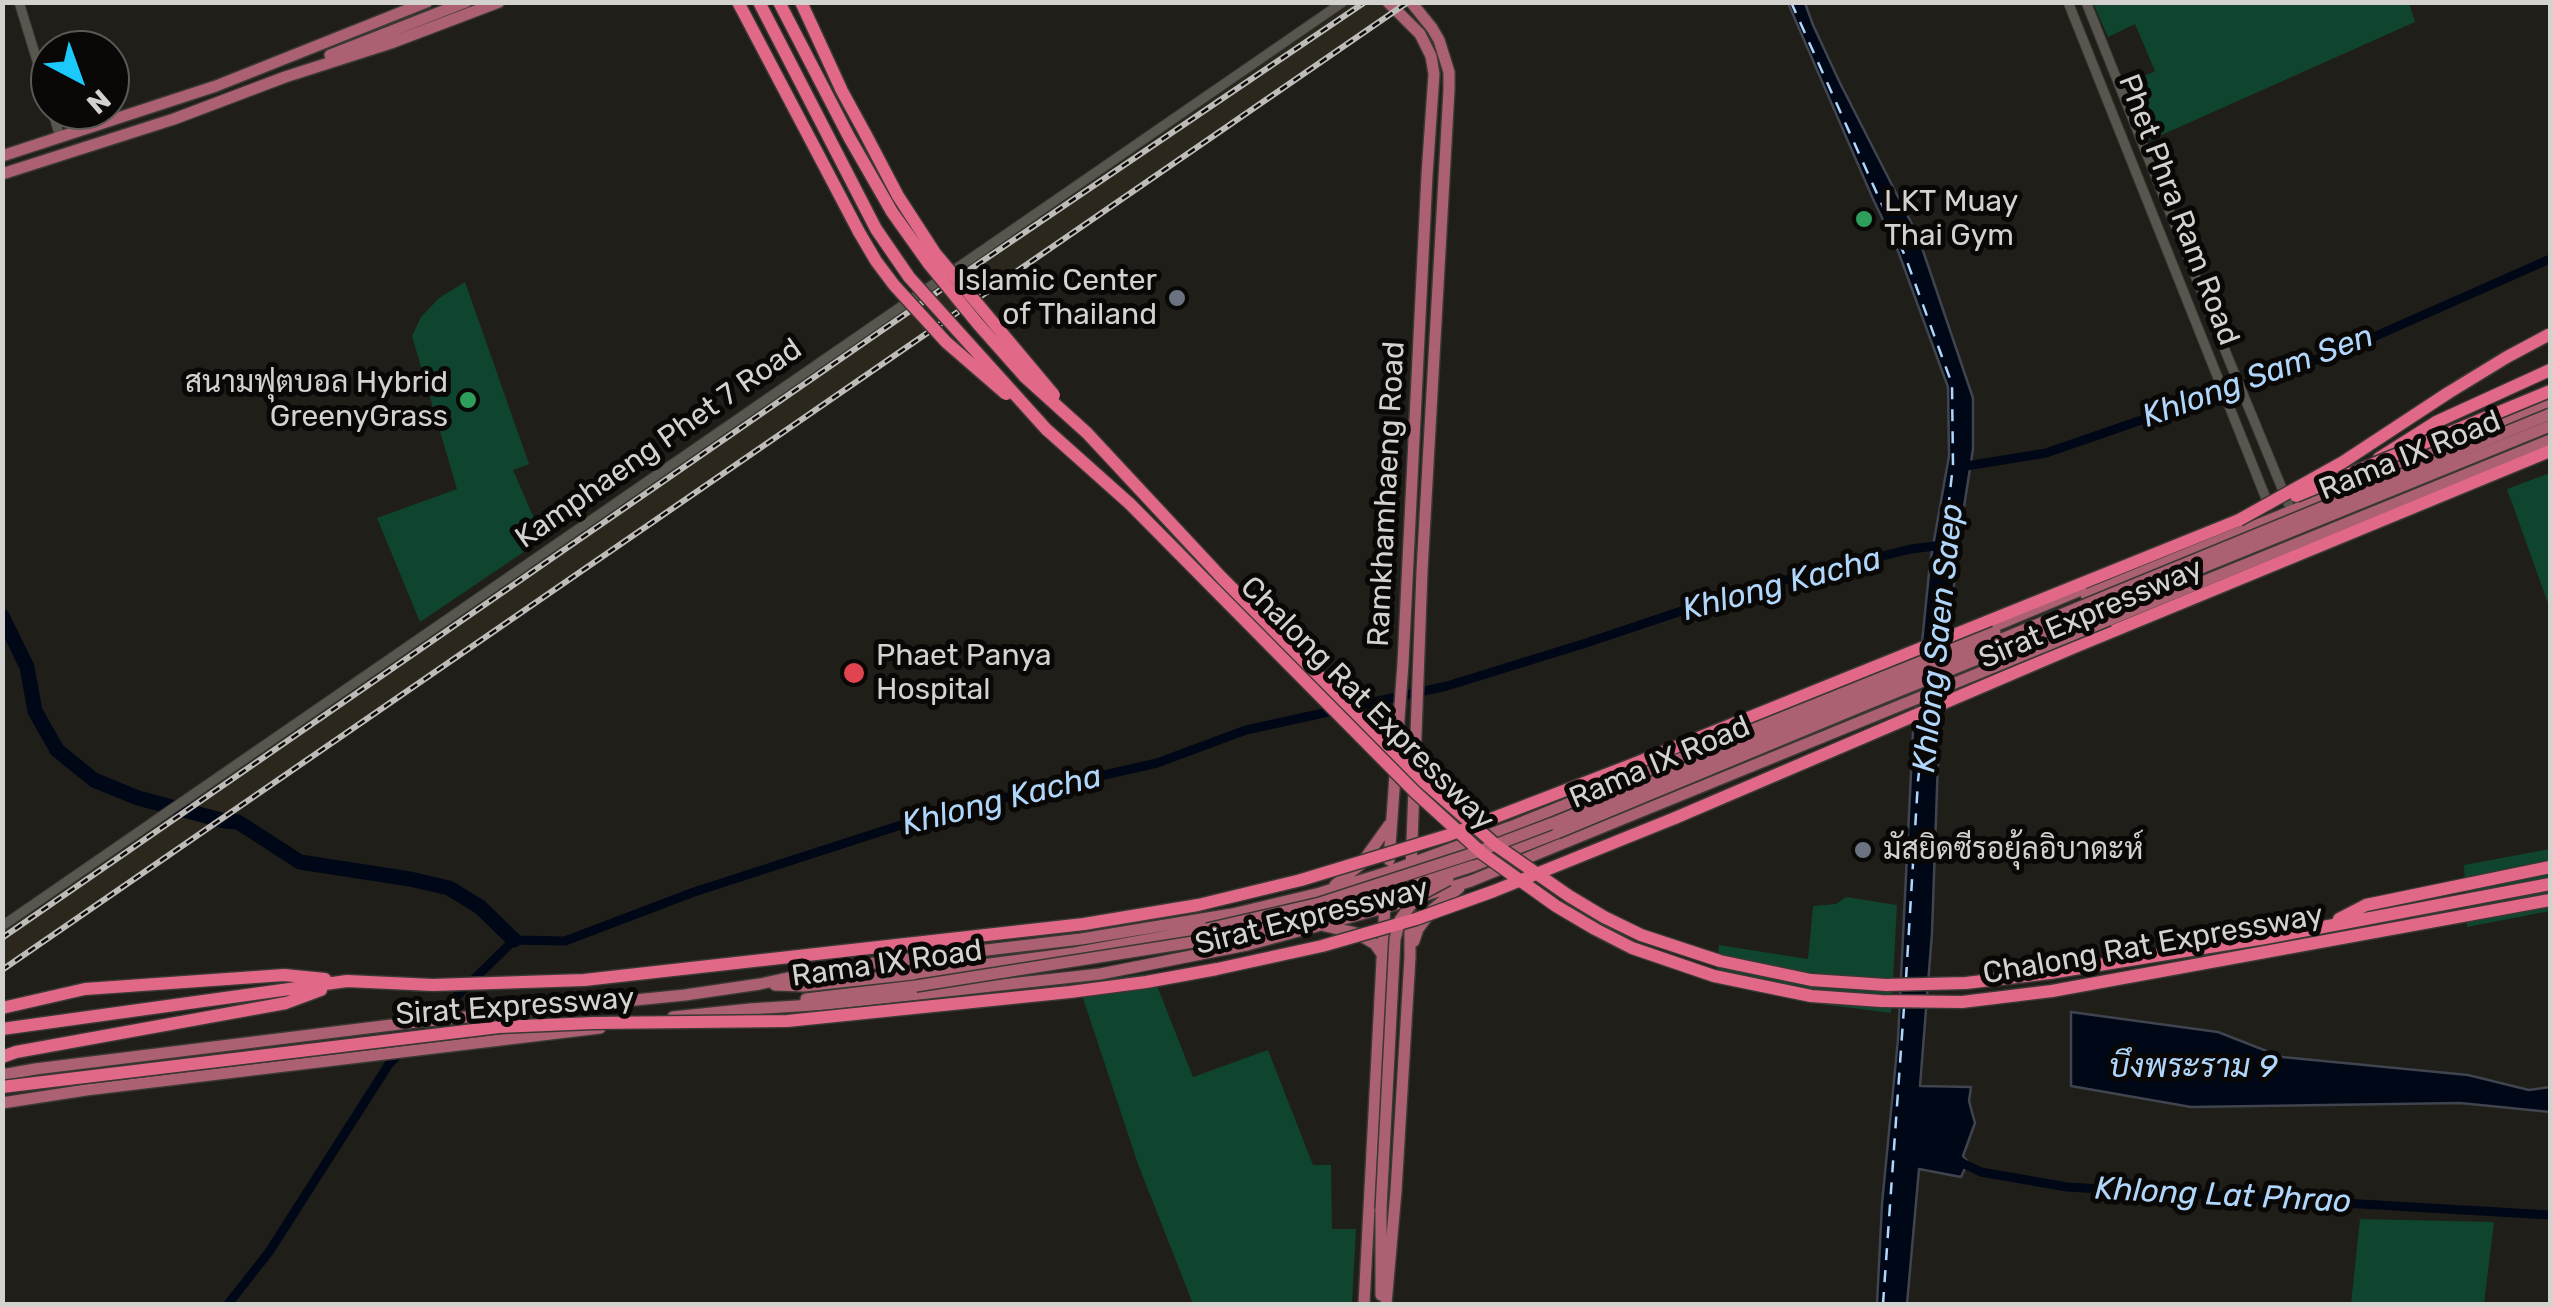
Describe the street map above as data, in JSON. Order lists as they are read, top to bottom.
{
  "streets": {
    "highway": ["Sirat Expressway", "Chalong Rat Expressway"],
    "main road": ["Rama IX Road", "Ramkhamhaeng Road"],
    "street": ["Phet Phra Ram Road", "Kamphaeng Phet 7 Road"]
  },
  "crossings": [
    ["Phet Phra Ram Road", "Rama IX Road"],
    ["Rama IX Road", "Ramkhamhaeng Road"]
  ],
  "water": [
    "Khlong Sam Sen",
    "Khlong Kacha",
    "Khlong Saen Saep",
    "บึงพระราม 9",
    "Khlong Lat Phrao"
  ],
  "places": [
    "LKT Muay Thai Gym",
    "Islamic Center of Thailand",
    "สนามฟุตบอล Hybrid GreenyGrass",
    "Phaet Panya Hospital",
    "มัสยิดซีรอยุ้ลอิบาดะห์"
  ],
  "north": "bottom right"
}
